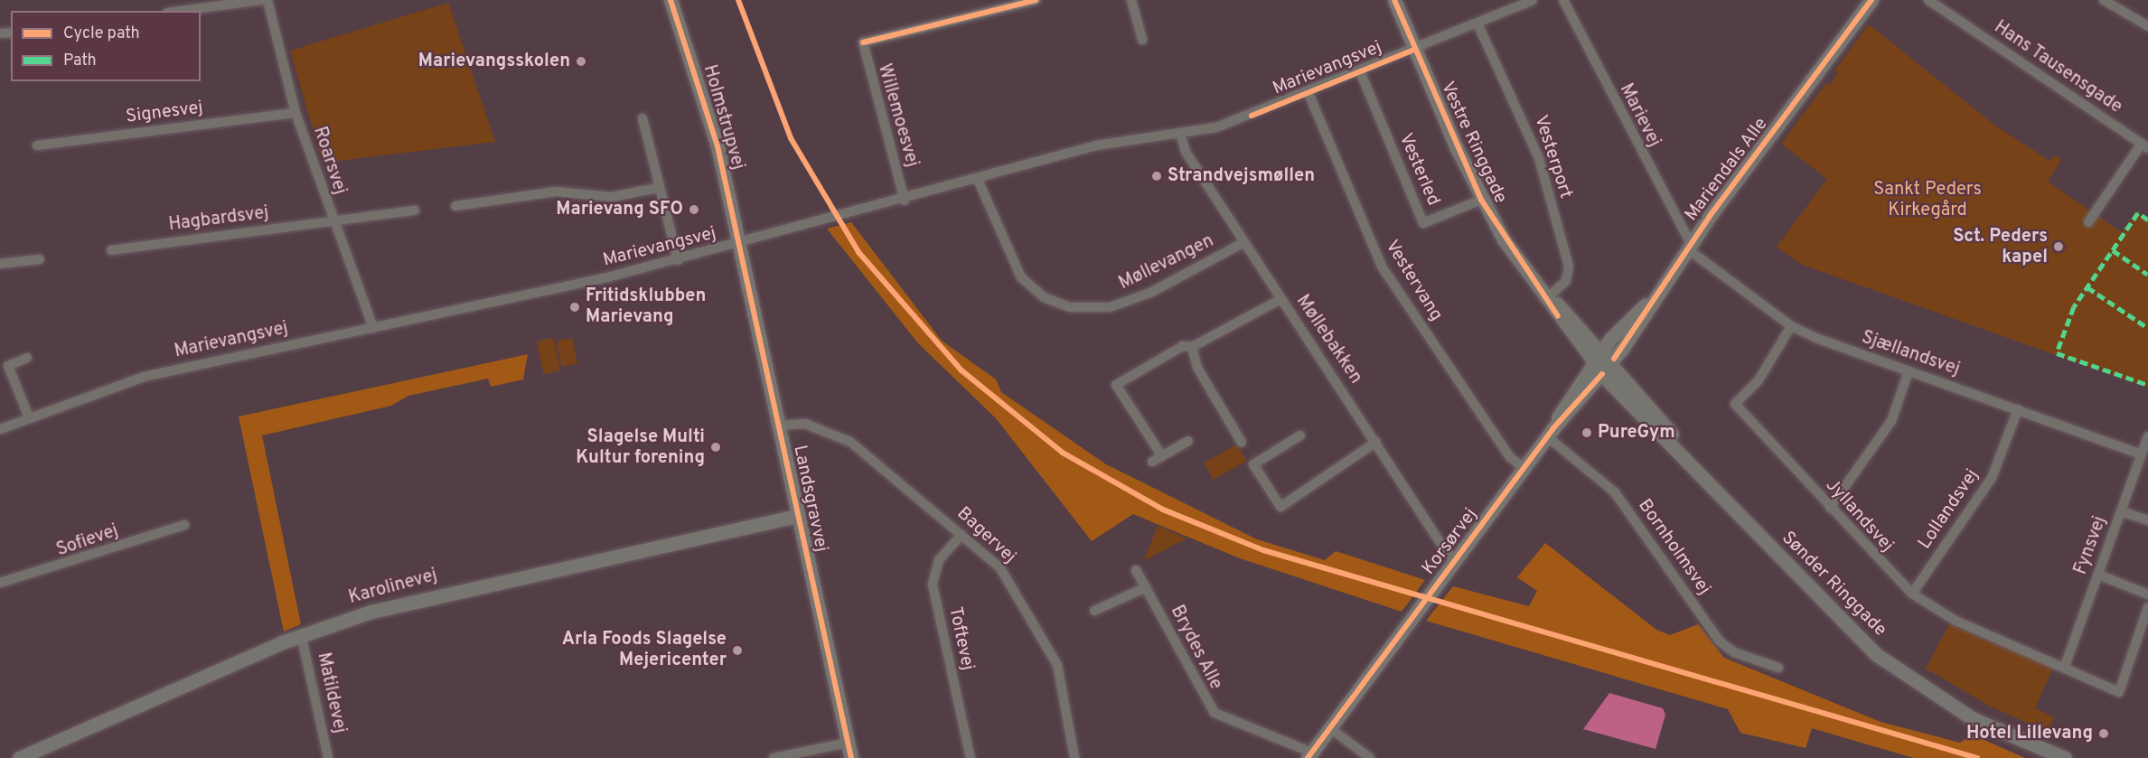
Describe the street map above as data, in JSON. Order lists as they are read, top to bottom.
{
  "streets": {
    "street": [
      "Hans Tausensgade",
      "Marievangsvej",
      "Signesvej",
      "Willemoesvej",
      "Marievej",
      "Holmstrupvej",
      "Vestre Ringgade",
      "Vesterport",
      "Roarsvej",
      "Vesterled",
      "Mariendals Alle",
      "Hagbardsvej",
      "Møllevangen",
      "Vestervang",
      "Møllebakken",
      "Sjællandsvej",
      "Landsgravvej",
      "Lollandsvej",
      "Jyllandsvej",
      "Bagervej",
      "Sofievej",
      "Korsørvej",
      "Fynsvej",
      "Bornholmsvej",
      "Sønder Ringgade",
      "Karolinevej",
      "Toftevej",
      "Brydes Alle",
      "Matildevej"
    ]
  },
  "crossings": [
    ["Marievangsvej", "Willemoesvej"],
    ["Marievangsvej", "Holmstrupvej"],
    ["Marievangsvej", "Vestre Ringgade"],
    ["Marievangsvej", "Vesterport"],
    ["Marievangsvej", "Roarsvej"],
    ["Marievangsvej", "Vesterled"],
    ["Marievangsvej", "Møllevangen"],
    ["Marievangsvej", "Vestervang"],
    ["Marievangsvej", "Møllebakken"],
    ["Marievangsvej", "Landsgravvej"],
    ["Signesvej", "Roarsvej"],
    ["Marievej", "Mariendals Alle"],
    ["Marievej", "Sjællandsvej"],
    ["Holmstrupvej", "Landsgravvej"],
    ["Vestre Ringgade", "Vesterport"],
    ["Vestre Ringgade", "Vesterled"],
    ["Vestre Ringgade", "Mariendals Alle"],
    ["Vestre Ringgade", "Sønder Ringgade"],
    ["Roarsvej", "Hagbardsvej"],
    ["Mariendals Alle", "Sjællandsvej"],
    ["Mariendals Alle", "Korsørvej"],
    ["Mariendals Alle", "Bornholmsvej"],
    ["Mariendals Alle", "Sønder Ringgade"],
    ["Møllevangen", "Møllebakken"],
    ["Vestervang", "Korsørvej"],
    ["Møllebakken", "Korsørvej"],
    ["Sjællandsvej", "Lollandsvej"],
    ["Sjællandsvej", "Jyllandsvej"],
    ["Sjællandsvej", "Fynsvej"],
    ["Landsgravvej", "Bagervej"],
    ["Landsgravvej", "Karolinevej"],
    ["Lollandsvej", "Jyllandsvej"],
    ["Jyllandsvej", "Fynsvej"],
    ["Bagervej", "Toftevej"],
    ["Korsørvej", "Bornholmsvej"],
    ["Korsørvej", "Brydes Alle"],
    ["Karolinevej", "Matildevej"]
  ],
  "parks": ["Sankt Peders Kirkegård"],
  "places": [
    "Marievangsskolen",
    "Strandvejsmøllen",
    "Marievang SFO",
    "Sct. Peders kapel",
    "Fritidsklubben Marievang",
    "PureGym",
    "Slagelse Multi Kultur forening",
    "Arla Foods Slagelse Mejericenter",
    "Hotel Lillevang"
  ],
  "legend": ["Cycle path", "Path"]
}
